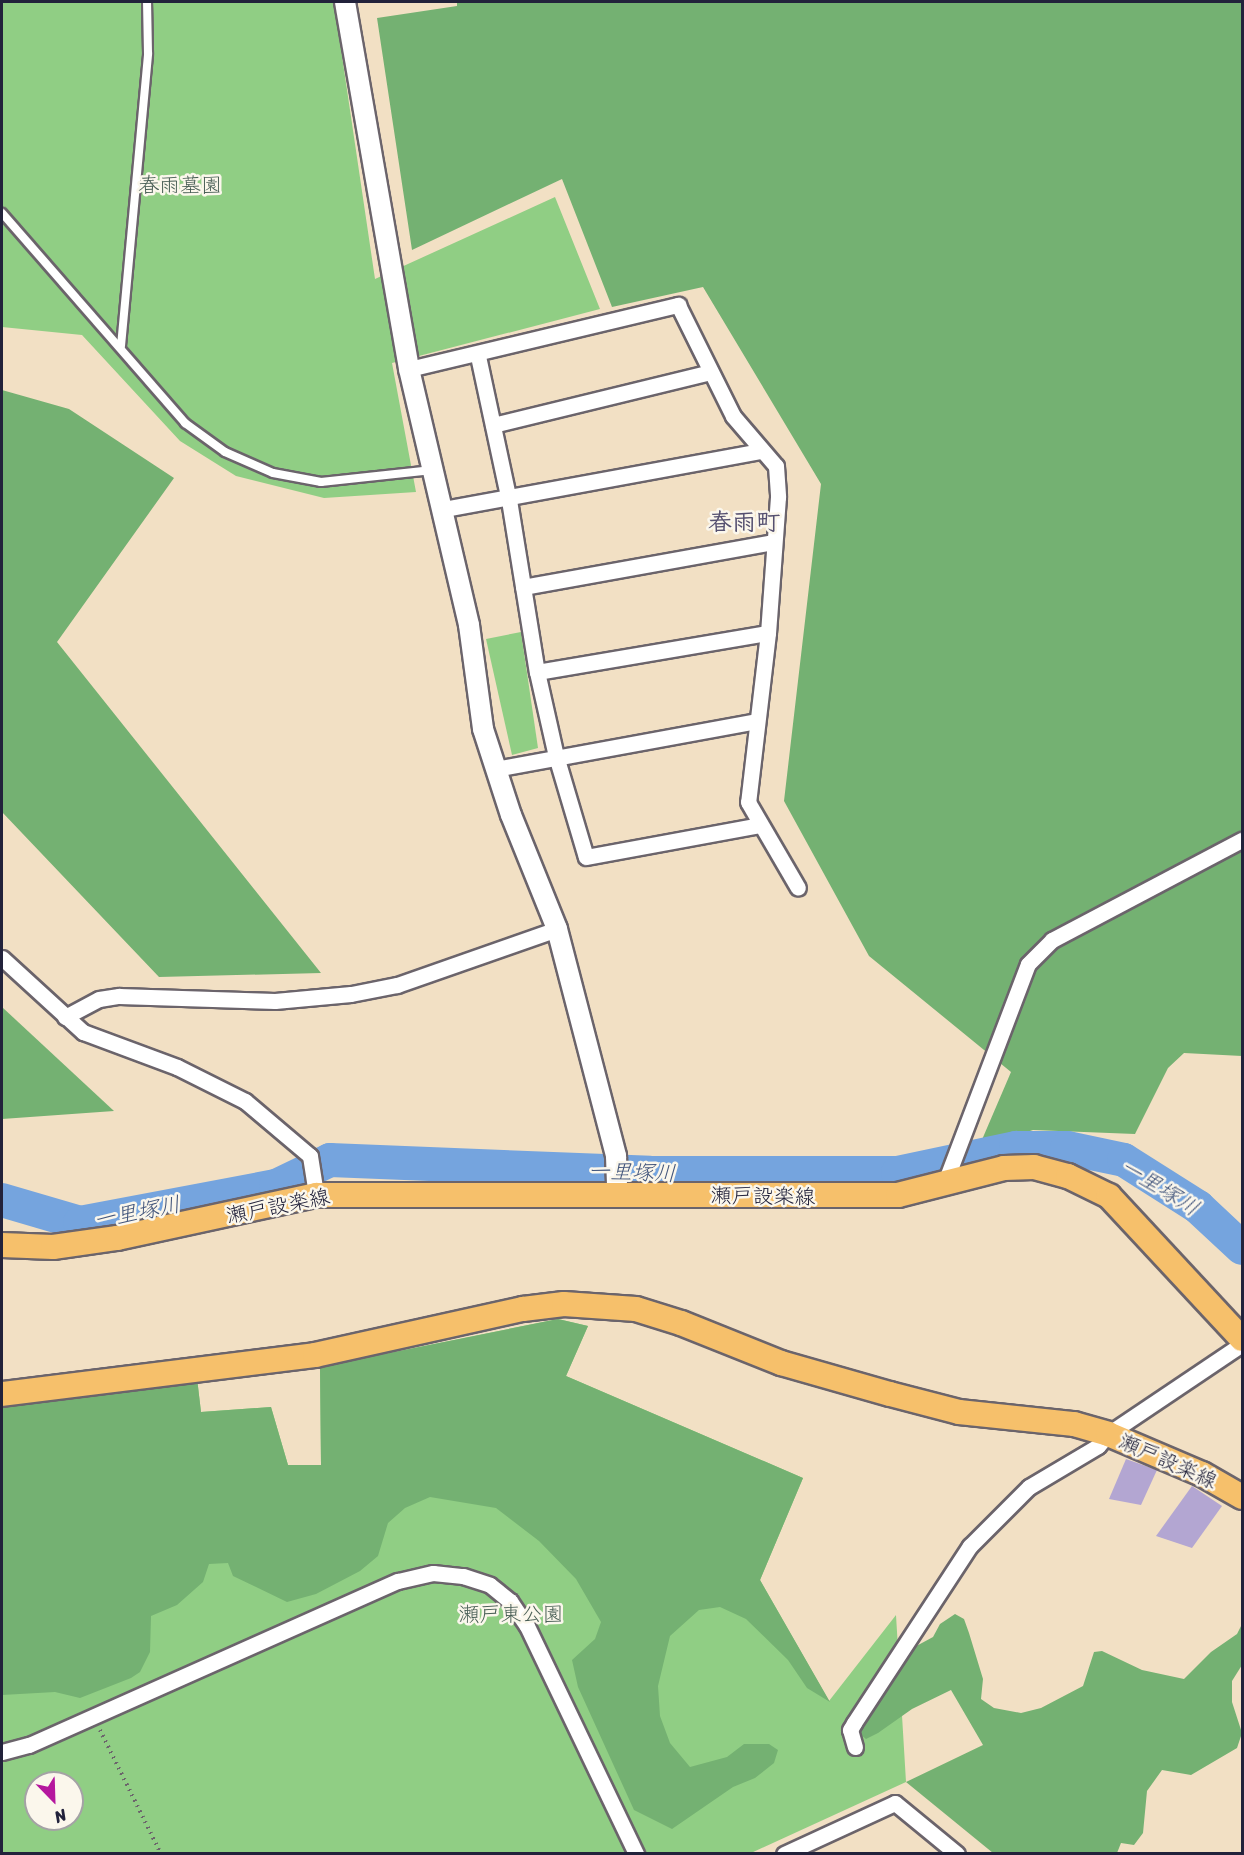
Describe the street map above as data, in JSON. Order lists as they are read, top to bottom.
{
  "streets": {
    "main road": ["瀬戸設楽線"]
  },
  "districts": ["春雨町"],
  "water": ["一里塚川"],
  "parks": ["春雨墓園", "瀬戸東公園"],
  "north": "bottom right"
}
